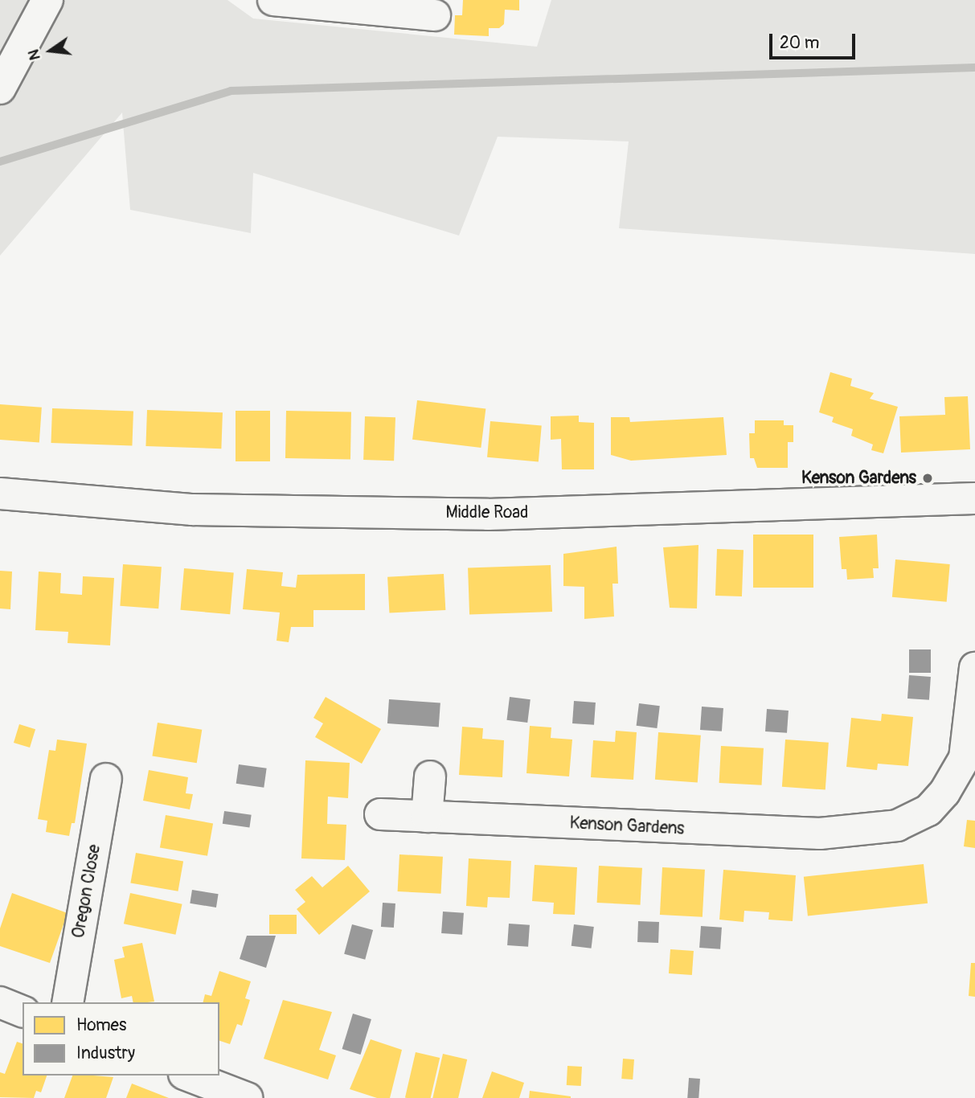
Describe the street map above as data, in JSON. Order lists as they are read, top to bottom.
{
  "streets": {
    "street": ["Middle Road", "Kenson Gardens", "Oregon Close"]
  },
  "places": ["Kenson Gardens"],
  "legend": ["Homes", "Industry"],
  "scale_bar": "20 m",
  "north": "left"
}
